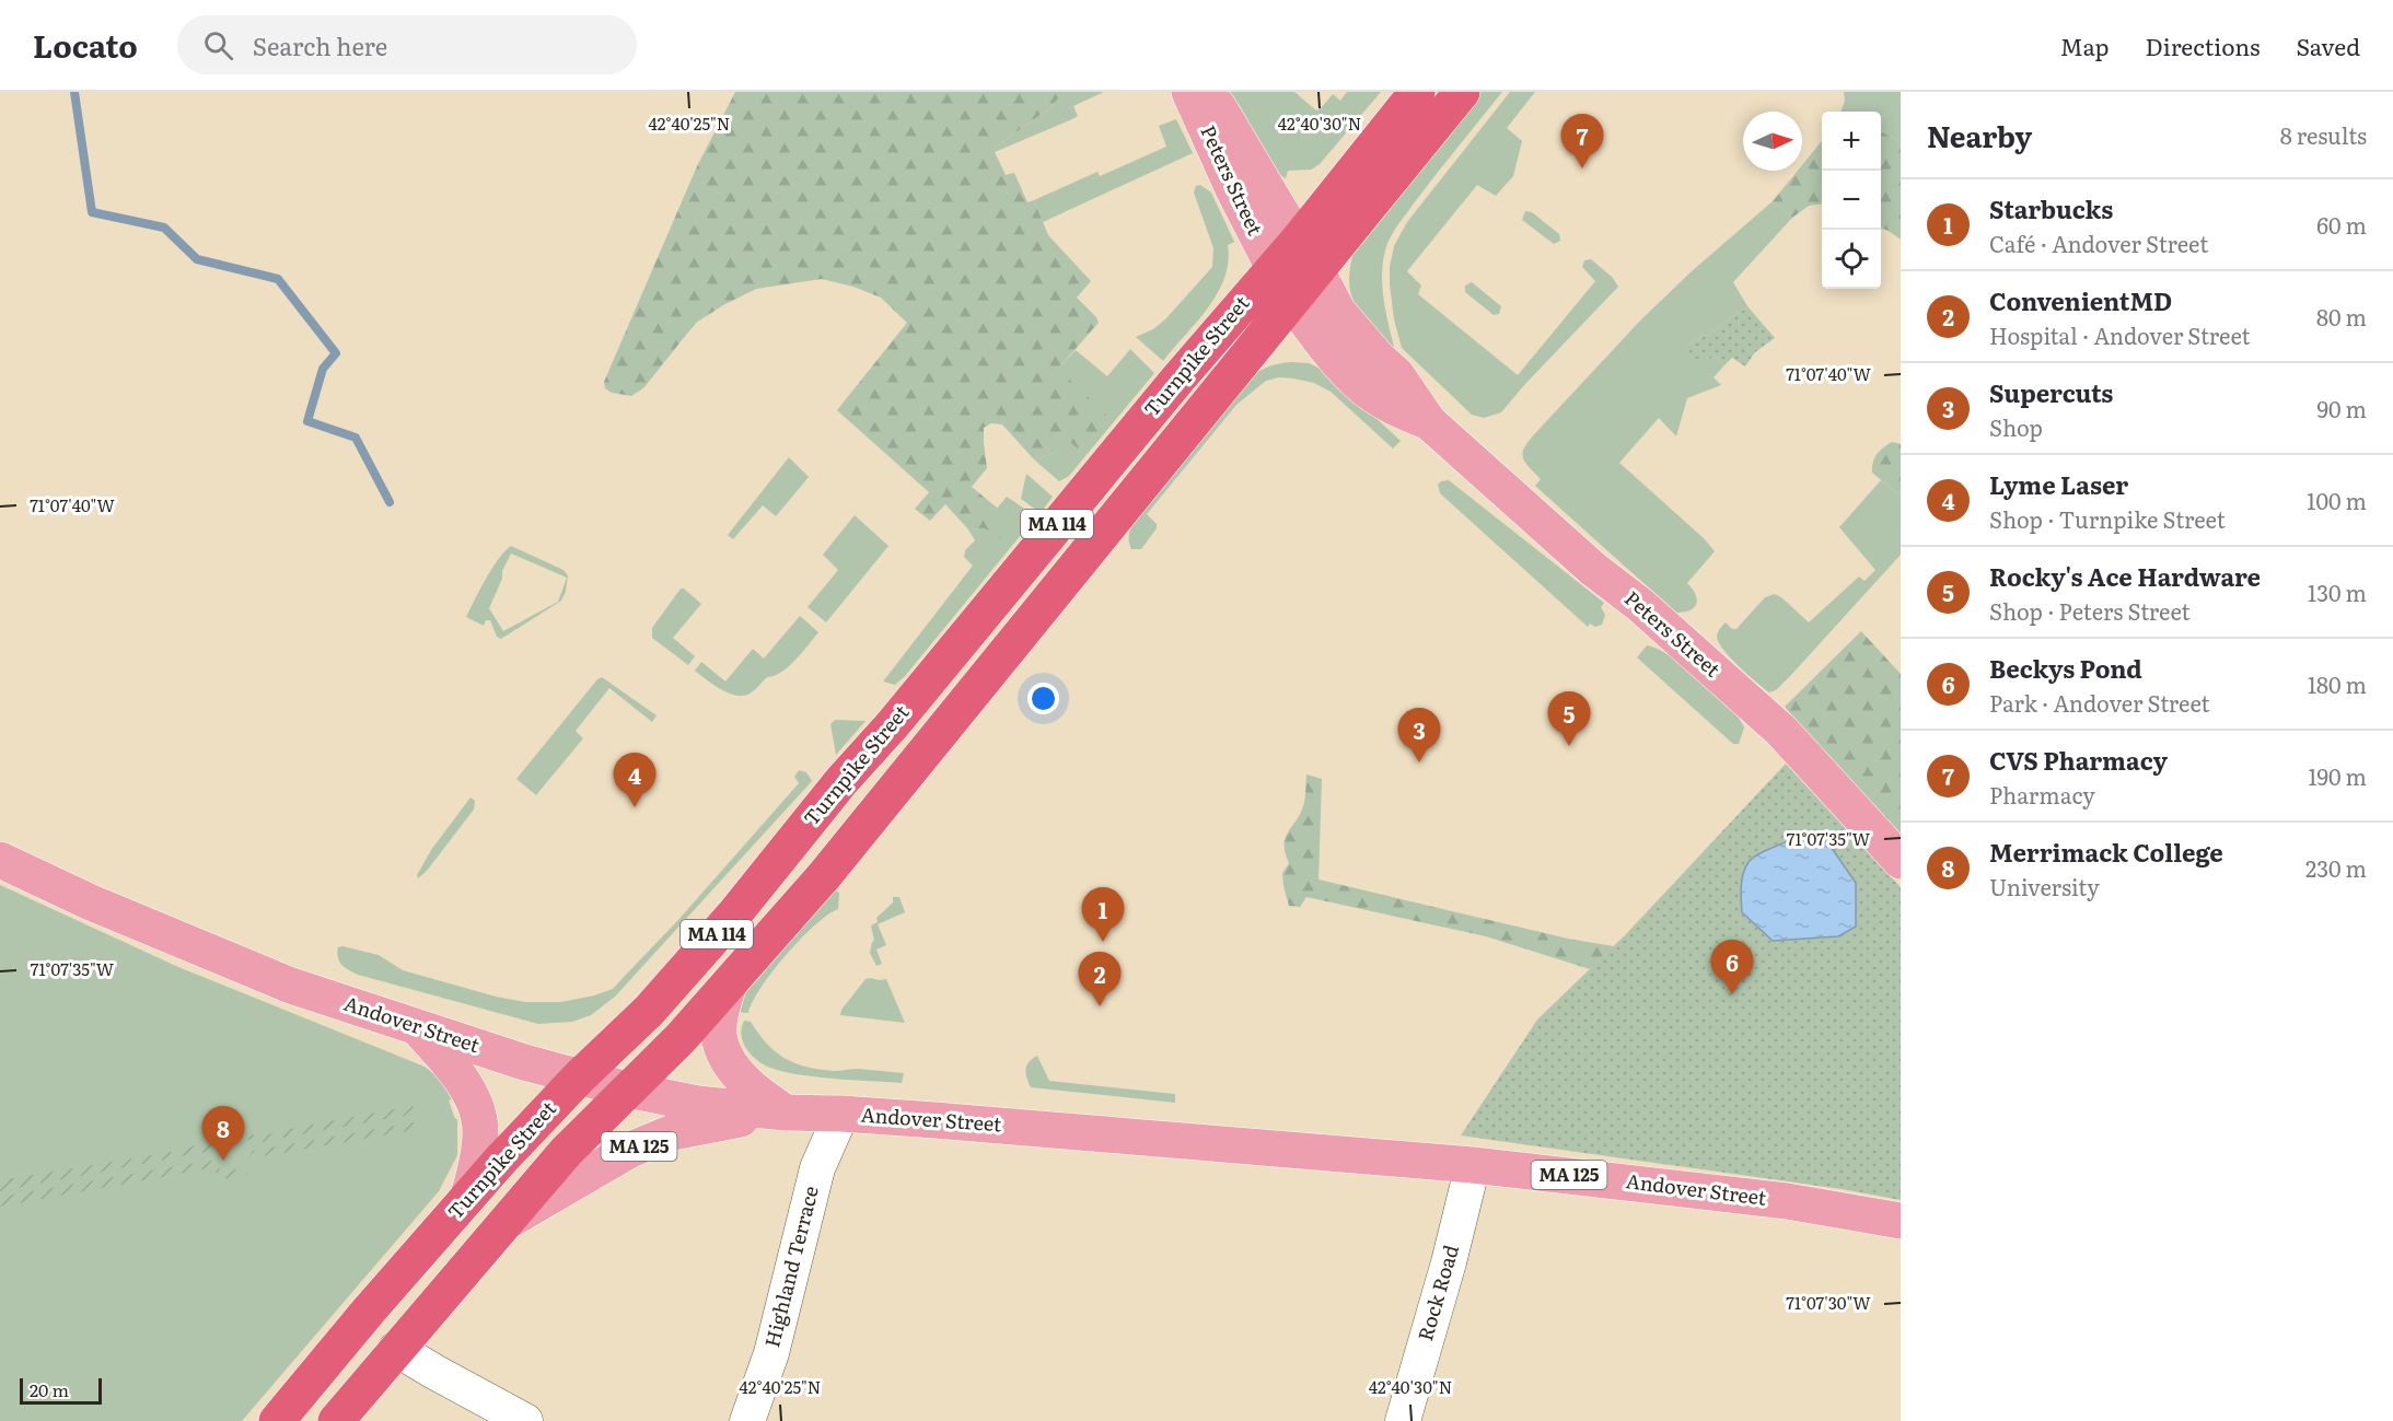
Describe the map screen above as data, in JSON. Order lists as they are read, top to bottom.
{
  "streets": {
    "highway": ["Turnpike Street", "MA 114"],
    "main road": ["Peters Street", "Andover Street", "MA 125"],
    "street": ["Highland Terrace", "Rock Road"]
  },
  "crossings": [
    ["Peters Street", "Turnpike Street"],
    ["Turnpike Street", "Andover Street"],
    ["Turnpike Street", "MA 125"],
    ["Andover Street", "MA 125"],
    ["Andover Street", "Highland Terrace"],
    ["Andover Street", "Rock Road"]
  ],
  "scale_bar": "20 m",
  "north": "right",
  "page": {
    "header": "Locato",
    "search": "Search here",
    "nav": ["Map", "Directions", "Saved"],
    "heading": ["Nearby", "8 results"],
    "map_buttons": ["+", "−"],
    "pins": [
      "7",
      "5",
      "3",
      "4",
      "1",
      "6",
      "2",
      "8"
    ],
    "list": [
      {
        "mark": "1",
        "name": "Starbucks",
        "note": "Café · Andover Street",
        "value": "60 m"
      },
      {
        "mark": "2",
        "name": "ConvenientMD",
        "note": "Hospital · Andover Street",
        "value": "80 m"
      },
      {
        "mark": "3",
        "name": "Supercuts",
        "note": "Shop",
        "value": "90 m"
      },
      {
        "mark": "4",
        "name": "Lyme Laser",
        "note": "Shop · Turnpike Street",
        "value": "100 m"
      },
      {
        "mark": "5",
        "name": "Rocky's Ace Hardware",
        "note": "Shop · Peters Street",
        "value": "130 m"
      },
      {
        "mark": "6",
        "name": "Beckys Pond",
        "note": "Park · Andover Street",
        "value": "180 m"
      },
      {
        "mark": "7",
        "name": "CVS Pharmacy",
        "note": "Pharmacy",
        "value": "190 m"
      },
      {
        "mark": "8",
        "name": "Merrimack College",
        "note": "University",
        "value": "230 m"
      }
    ],
    "scale": "20 m"
  },
  "coordinates": [
    "42°40'25\"N",
    "42°40'30\"N",
    "71°07'40\"W",
    "71°07'35\"W",
    "71°07'30\"W"
  ]
}
